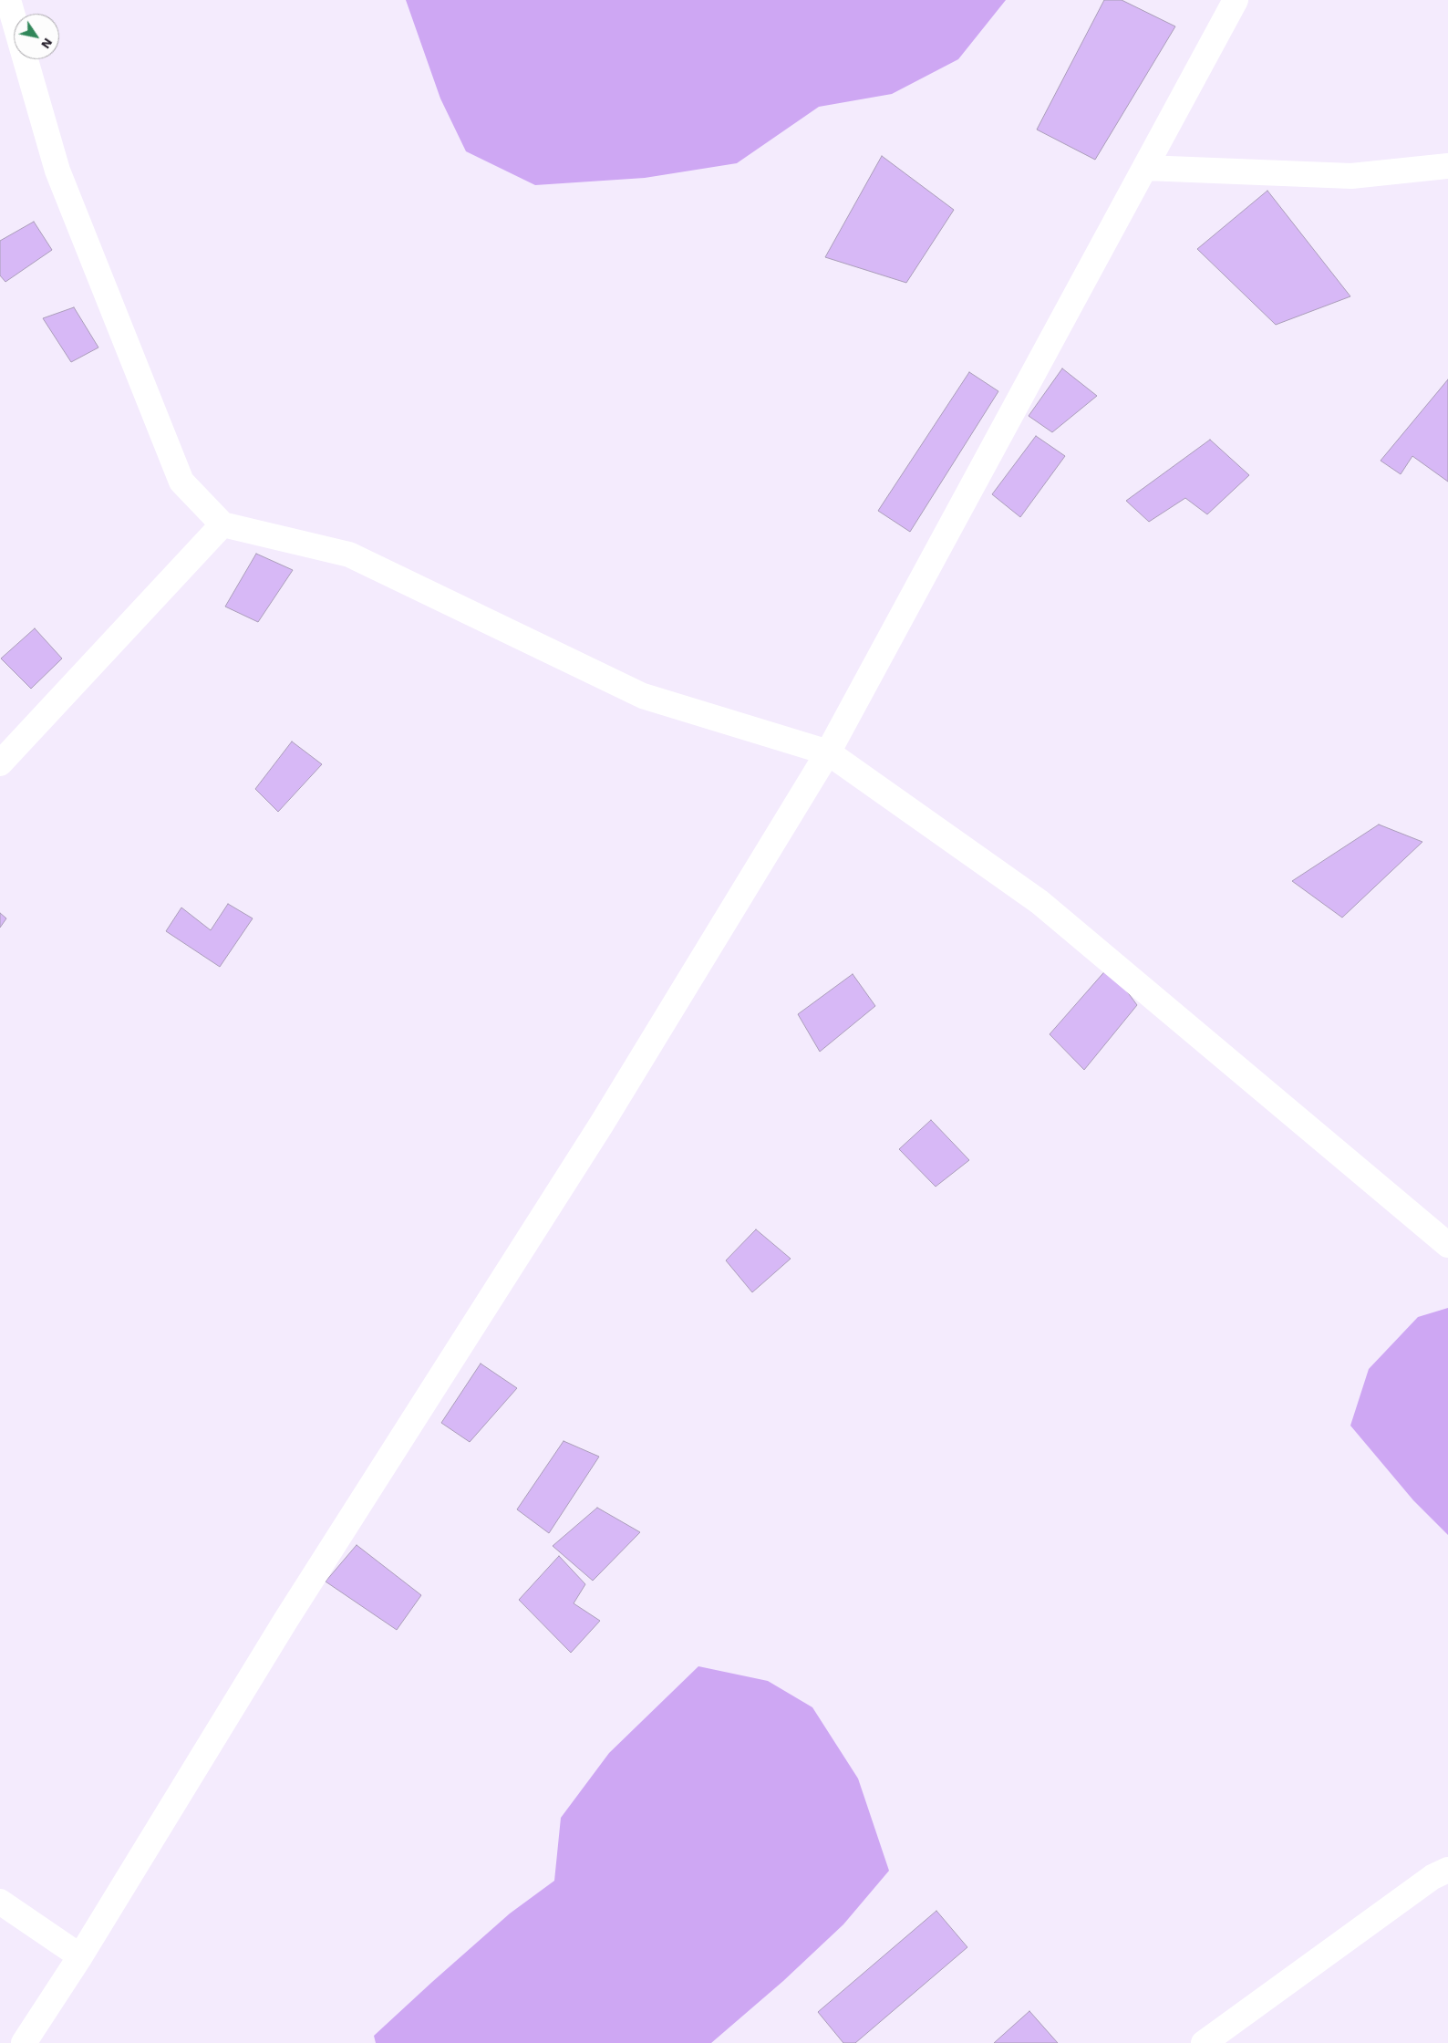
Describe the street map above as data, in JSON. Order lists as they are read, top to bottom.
{
  "north": "bottom right"
}
